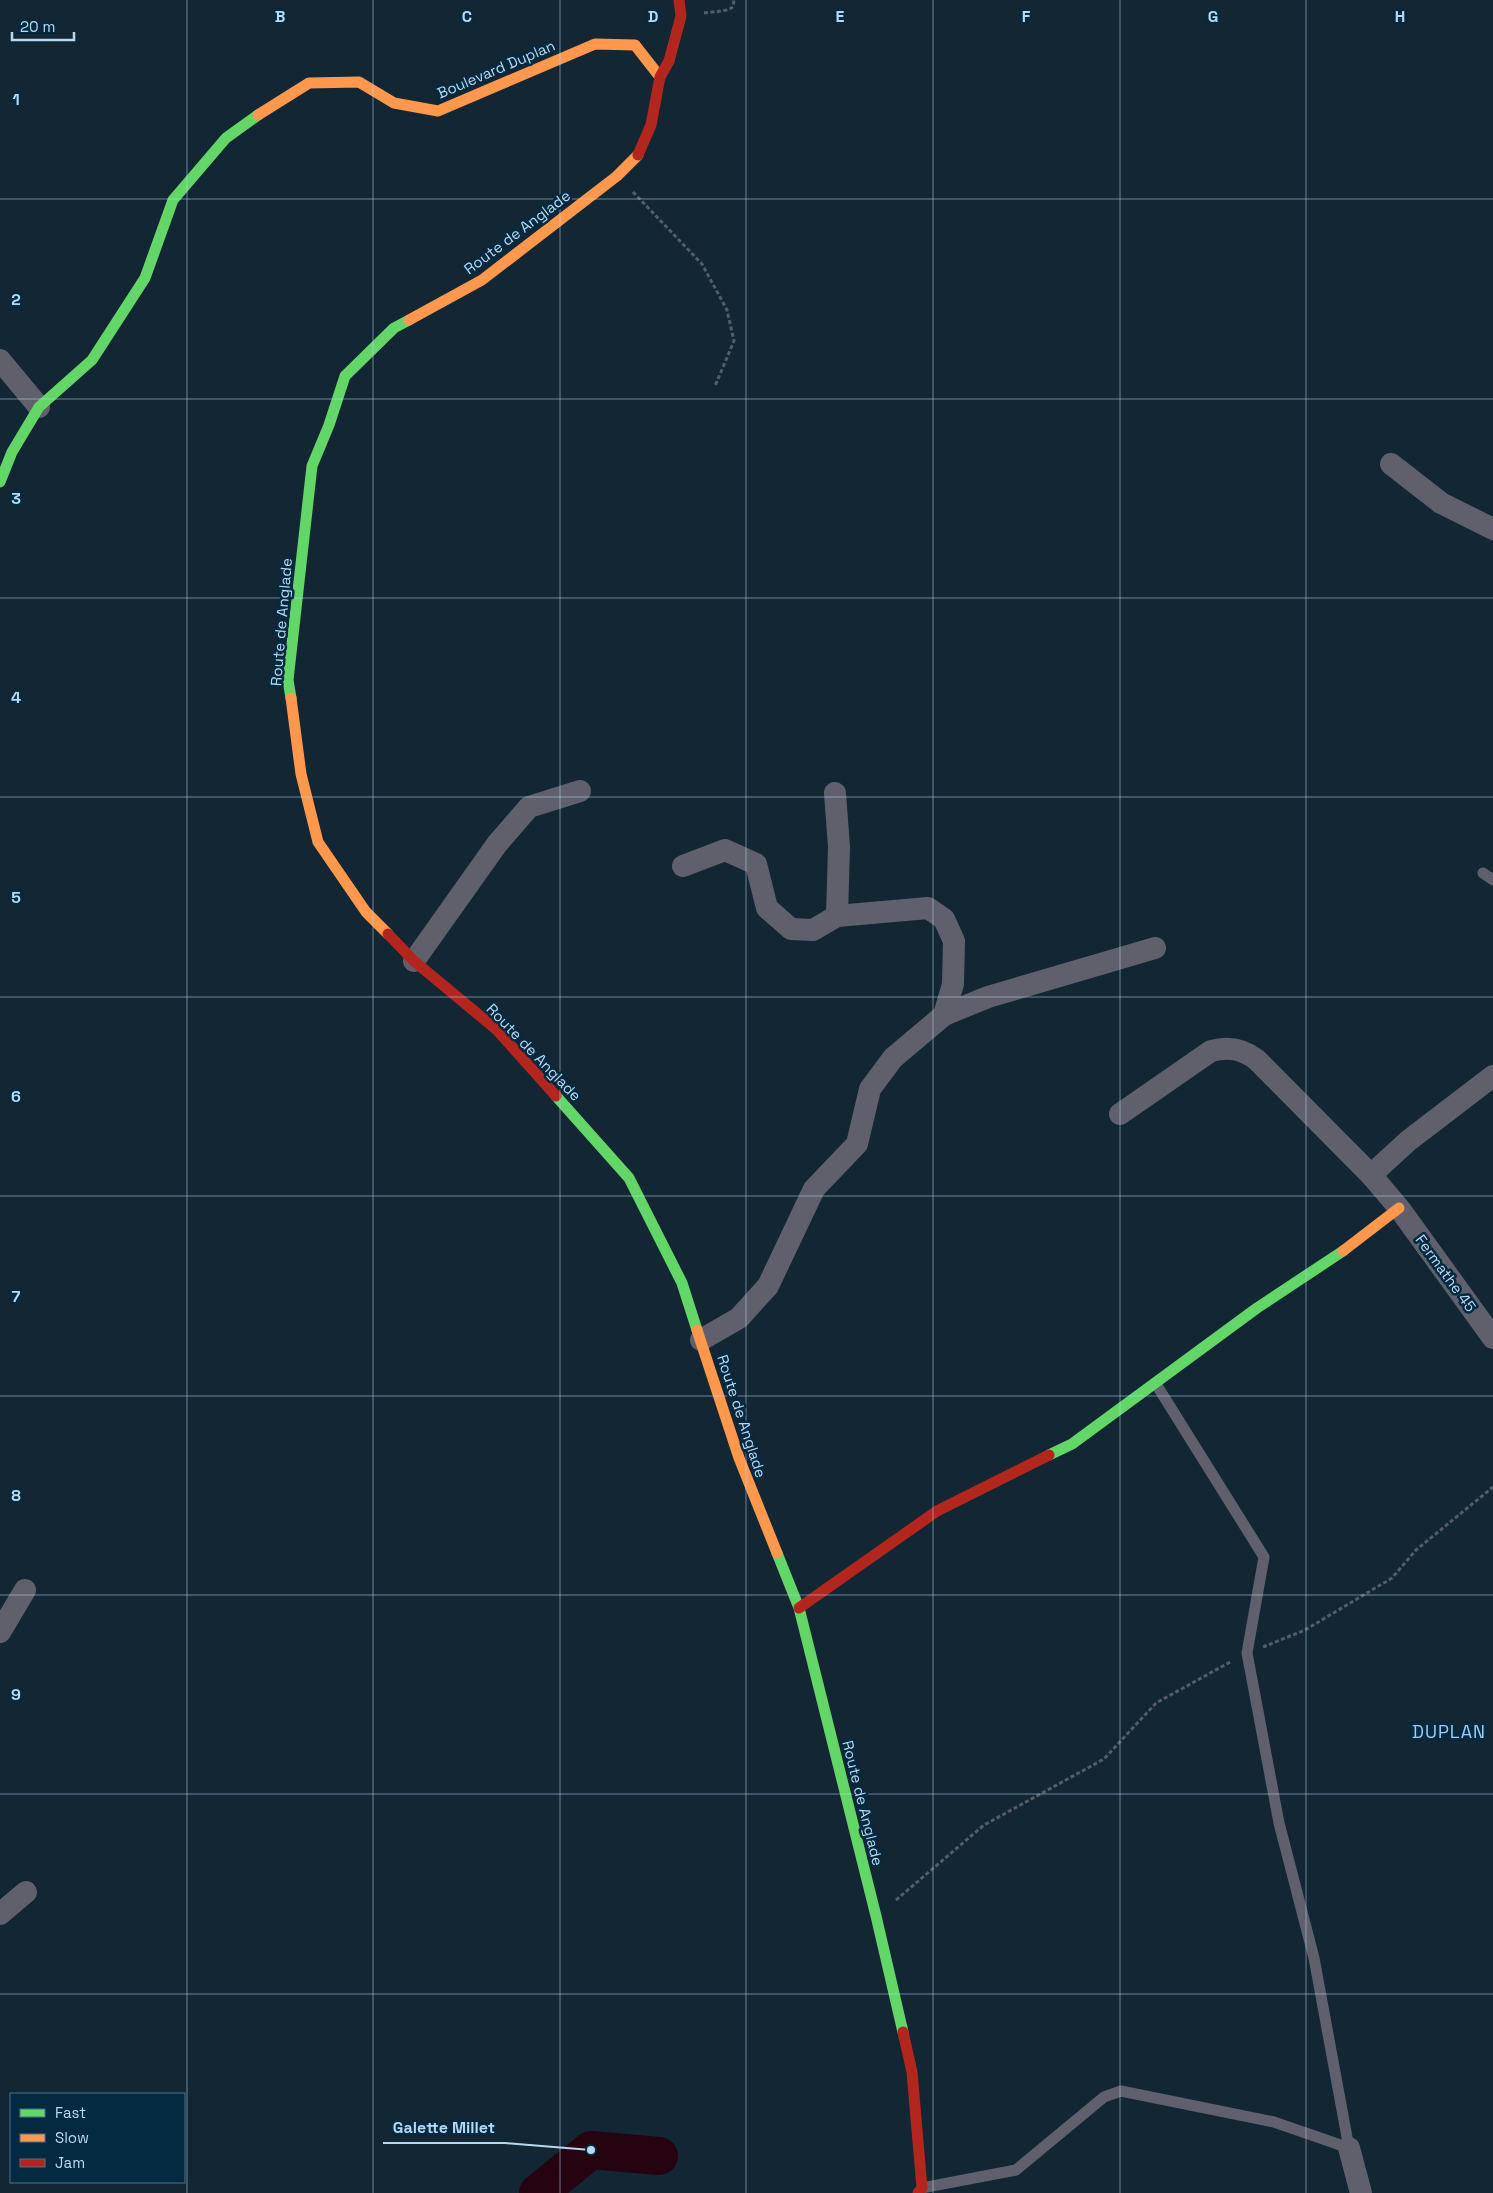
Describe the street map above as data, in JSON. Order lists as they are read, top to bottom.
{
  "streets": {
    "street": ["Boulevard Duplan", "Route de Anglade", "Fermathe 45"]
  },
  "crossings": [
    ["Boulevard Duplan", "Route de Anglade"]
  ],
  "districts": ["DUPLAN"],
  "places": ["Galette Millet"],
  "legend": ["Fast", "Slow", "Jam"],
  "scale_bar": "20 m",
  "grid": {
    "columns": [
      "B",
      "C",
      "D",
      "E",
      "F",
      "G",
      "H"
    ],
    "rows": [
      "1",
      "2",
      "3",
      "4",
      "5",
      "6",
      "7",
      "8",
      "9"
    ]
  }
}
